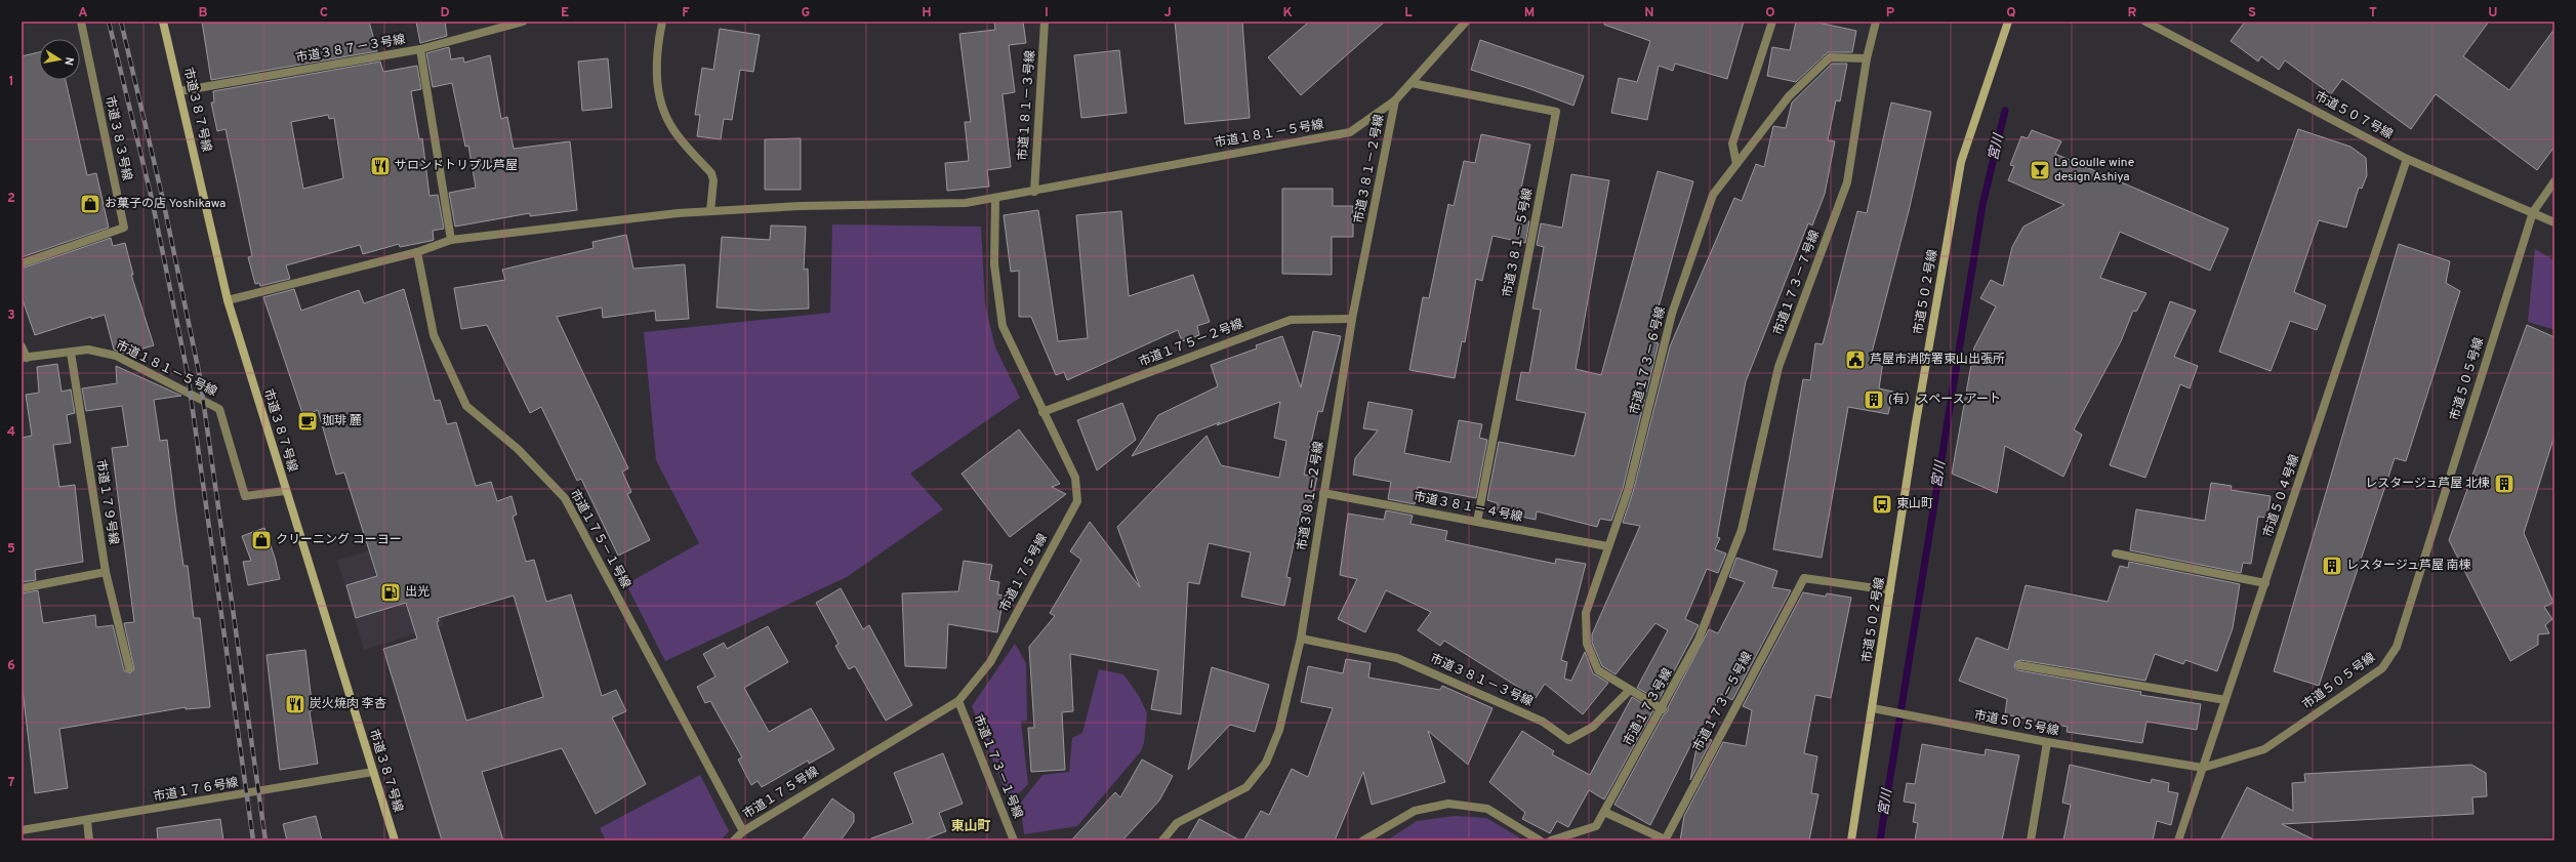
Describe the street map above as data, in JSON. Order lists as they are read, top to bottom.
{
  "streets": {
    "street": [
      "市道３８７－３号線",
      "市道１８１－３号線",
      "市道３８７号線",
      "市道５０７号線",
      "市道１８１－５号線",
      "市道３８３号線",
      "市道３８１－２号線",
      "市道３８１－５号線",
      "市道１７３－７号線",
      "市道５０２号線",
      "市道１７５－２号線",
      "市道１７３－６号線",
      "市道５０５号線",
      "市道５０４号線",
      "市道１７９号線",
      "市道３８１－４号線",
      "市道１７５－１号線",
      "市道１７５号線",
      "市道３８１－３号線",
      "市道１７３－５号線",
      "市道１７３号線",
      "市道１７３－１号線",
      "市道１７６号線"
    ]
  },
  "crossings": [
    ["市道３８７－３号線", "市道３８７号線"],
    ["市道１８１－３号線", "市道１８１－５号線"],
    ["市道３８７号線", "市道１８１－５号線"],
    ["市道３８７号線", "市道１７６号線"],
    ["市道５０７号線", "市道５０５号線"],
    ["市道５０７号線", "市道５０４号線"],
    ["市道１８１－５号線", "市道３８１－２号線"],
    ["市道１８１－５号線", "市道３８１－５号線"],
    ["市道１８１－５号線", "市道１７９号線"],
    ["市道１８１－５号線", "市道１７５－１号線"],
    ["市道１８１－５号線", "市道１７５号線"],
    ["市道３８１－２号線", "市道１７５－２号線"],
    ["市道３８１－２号線", "市道３８１－４号線"],
    ["市道３８１－２号線", "市道３８１－３号線"],
    ["市道３８１－５号線", "市道３８１－４号線"],
    ["市道１７３－７号線", "市道１７３－６号線"],
    ["市道１７３－７号線", "市道１７３号線"],
    ["市道５０２号線", "市道５０５号線"],
    ["市道５０２号線", "市道１７３－５号線"],
    ["市道１７５－２号線", "市道１７５号線"],
    ["市道１７３－６号線", "市道３８１－４号線"],
    ["市道１７３－６号線", "市道３８１－３号線"],
    ["市道１７３－６号線", "市道１７３号線"],
    ["市道５０５号線", "市道５０４号線"],
    ["市道１７５－１号線", "市道１７５号線"],
    ["市道１７５号線", "市道１７３－１号線"]
  ],
  "districts": ["東山町"],
  "water": ["宮川"],
  "places": {
    "restaurant": ["サロンドトリプル芦屋", "炭火焼肉 李杏"],
    "bar": ["La Goulle wine design Ashiya"],
    "shop": ["お菓子の店 Yoshikawa", "クリーニング コーヨー"],
    "public building": ["芦屋市消防署東山出張所"],
    "building": ["(有）スペースアート", "レスタージュ芦屋 北棟", "レスタージュ芦屋 南棟"],
    "cafe": ["珈琲 麓"],
    "bus stop": ["東山町"],
    "fuel station": ["出光"]
  },
  "north": "right",
  "grid": {
    "columns": [
      "A",
      "B",
      "C",
      "D",
      "E",
      "F",
      "G",
      "H",
      "I",
      "J",
      "K",
      "L",
      "M",
      "N",
      "O",
      "P",
      "Q",
      "R",
      "S",
      "T",
      "U"
    ],
    "rows": [
      "1",
      "2",
      "3",
      "4",
      "5",
      "6",
      "7"
    ]
  }
}
